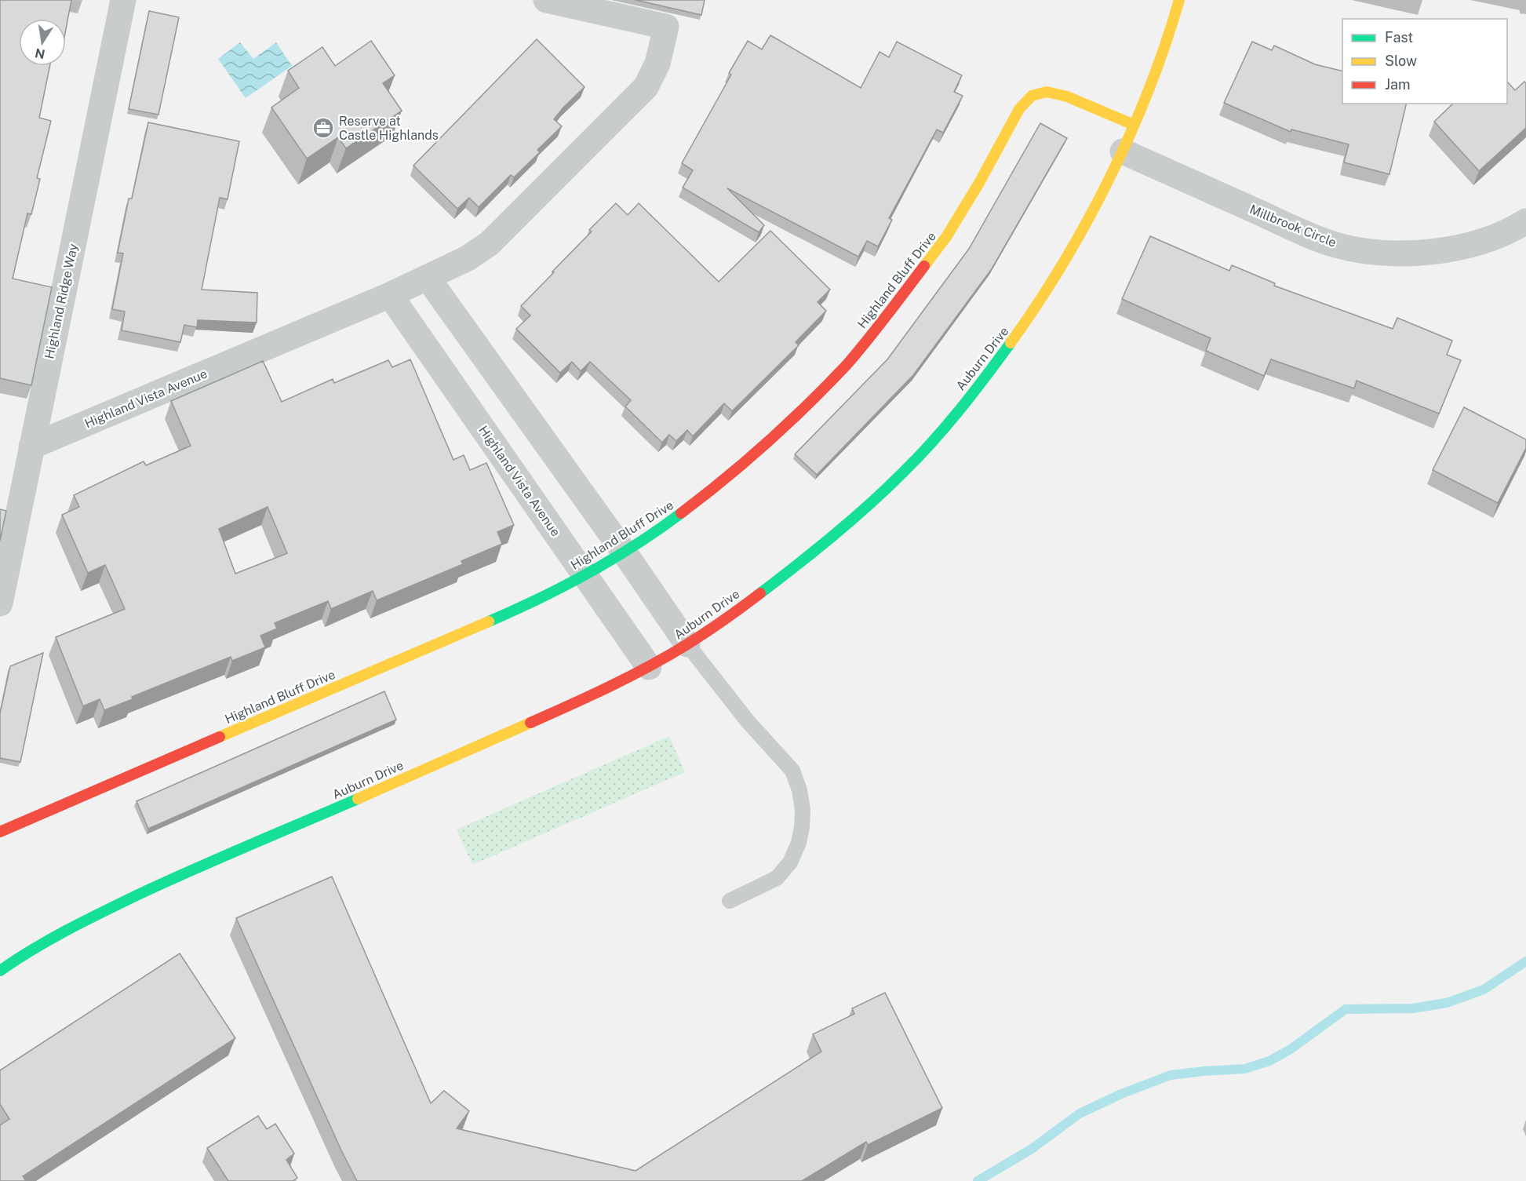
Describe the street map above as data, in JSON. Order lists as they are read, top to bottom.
{
  "streets": {
    "street": [
      "Millbrook Circle",
      "Highland Bluff Drive",
      "Highland Ridge Way",
      "Auburn Drive",
      "Highland Vista Avenue"
    ]
  },
  "crossings": [
    ["Millbrook Circle", "Auburn Drive"],
    ["Highland Bluff Drive", "Auburn Drive"],
    ["Highland Bluff Drive", "Highland Vista Avenue"],
    ["Highland Ridge Way", "Highland Vista Avenue"],
    ["Auburn Drive", "Highland Vista Avenue"]
  ],
  "places": {
    "office": ["Reserve at Castle Highlands"]
  },
  "legend": ["Fast", "Slow", "Jam"],
  "north": "bottom"
}
